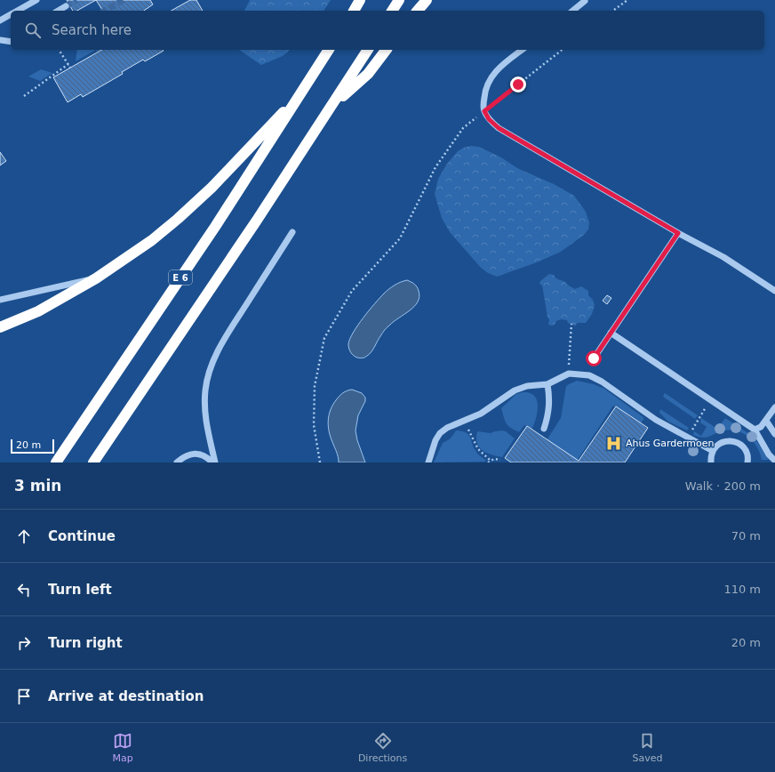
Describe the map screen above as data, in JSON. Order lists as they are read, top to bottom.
{
  "streets": {
    "highway": ["E 6"]
  },
  "places": {
    "hospital": ["Ahus Gardermoen"]
  },
  "scale_bar": "20 m",
  "page": {
    "search": "Search here",
    "scale": "20 m",
    "heading": ["3 min", "Walk · 200 m"],
    "list": [
      ["Continue", "70 m"],
      ["Turn left", "110 m"],
      ["Turn right", "20 m"],
      "Arrive at destination"
    ],
    "nav": ["Map", "Directions", "Saved"]
  }
}
